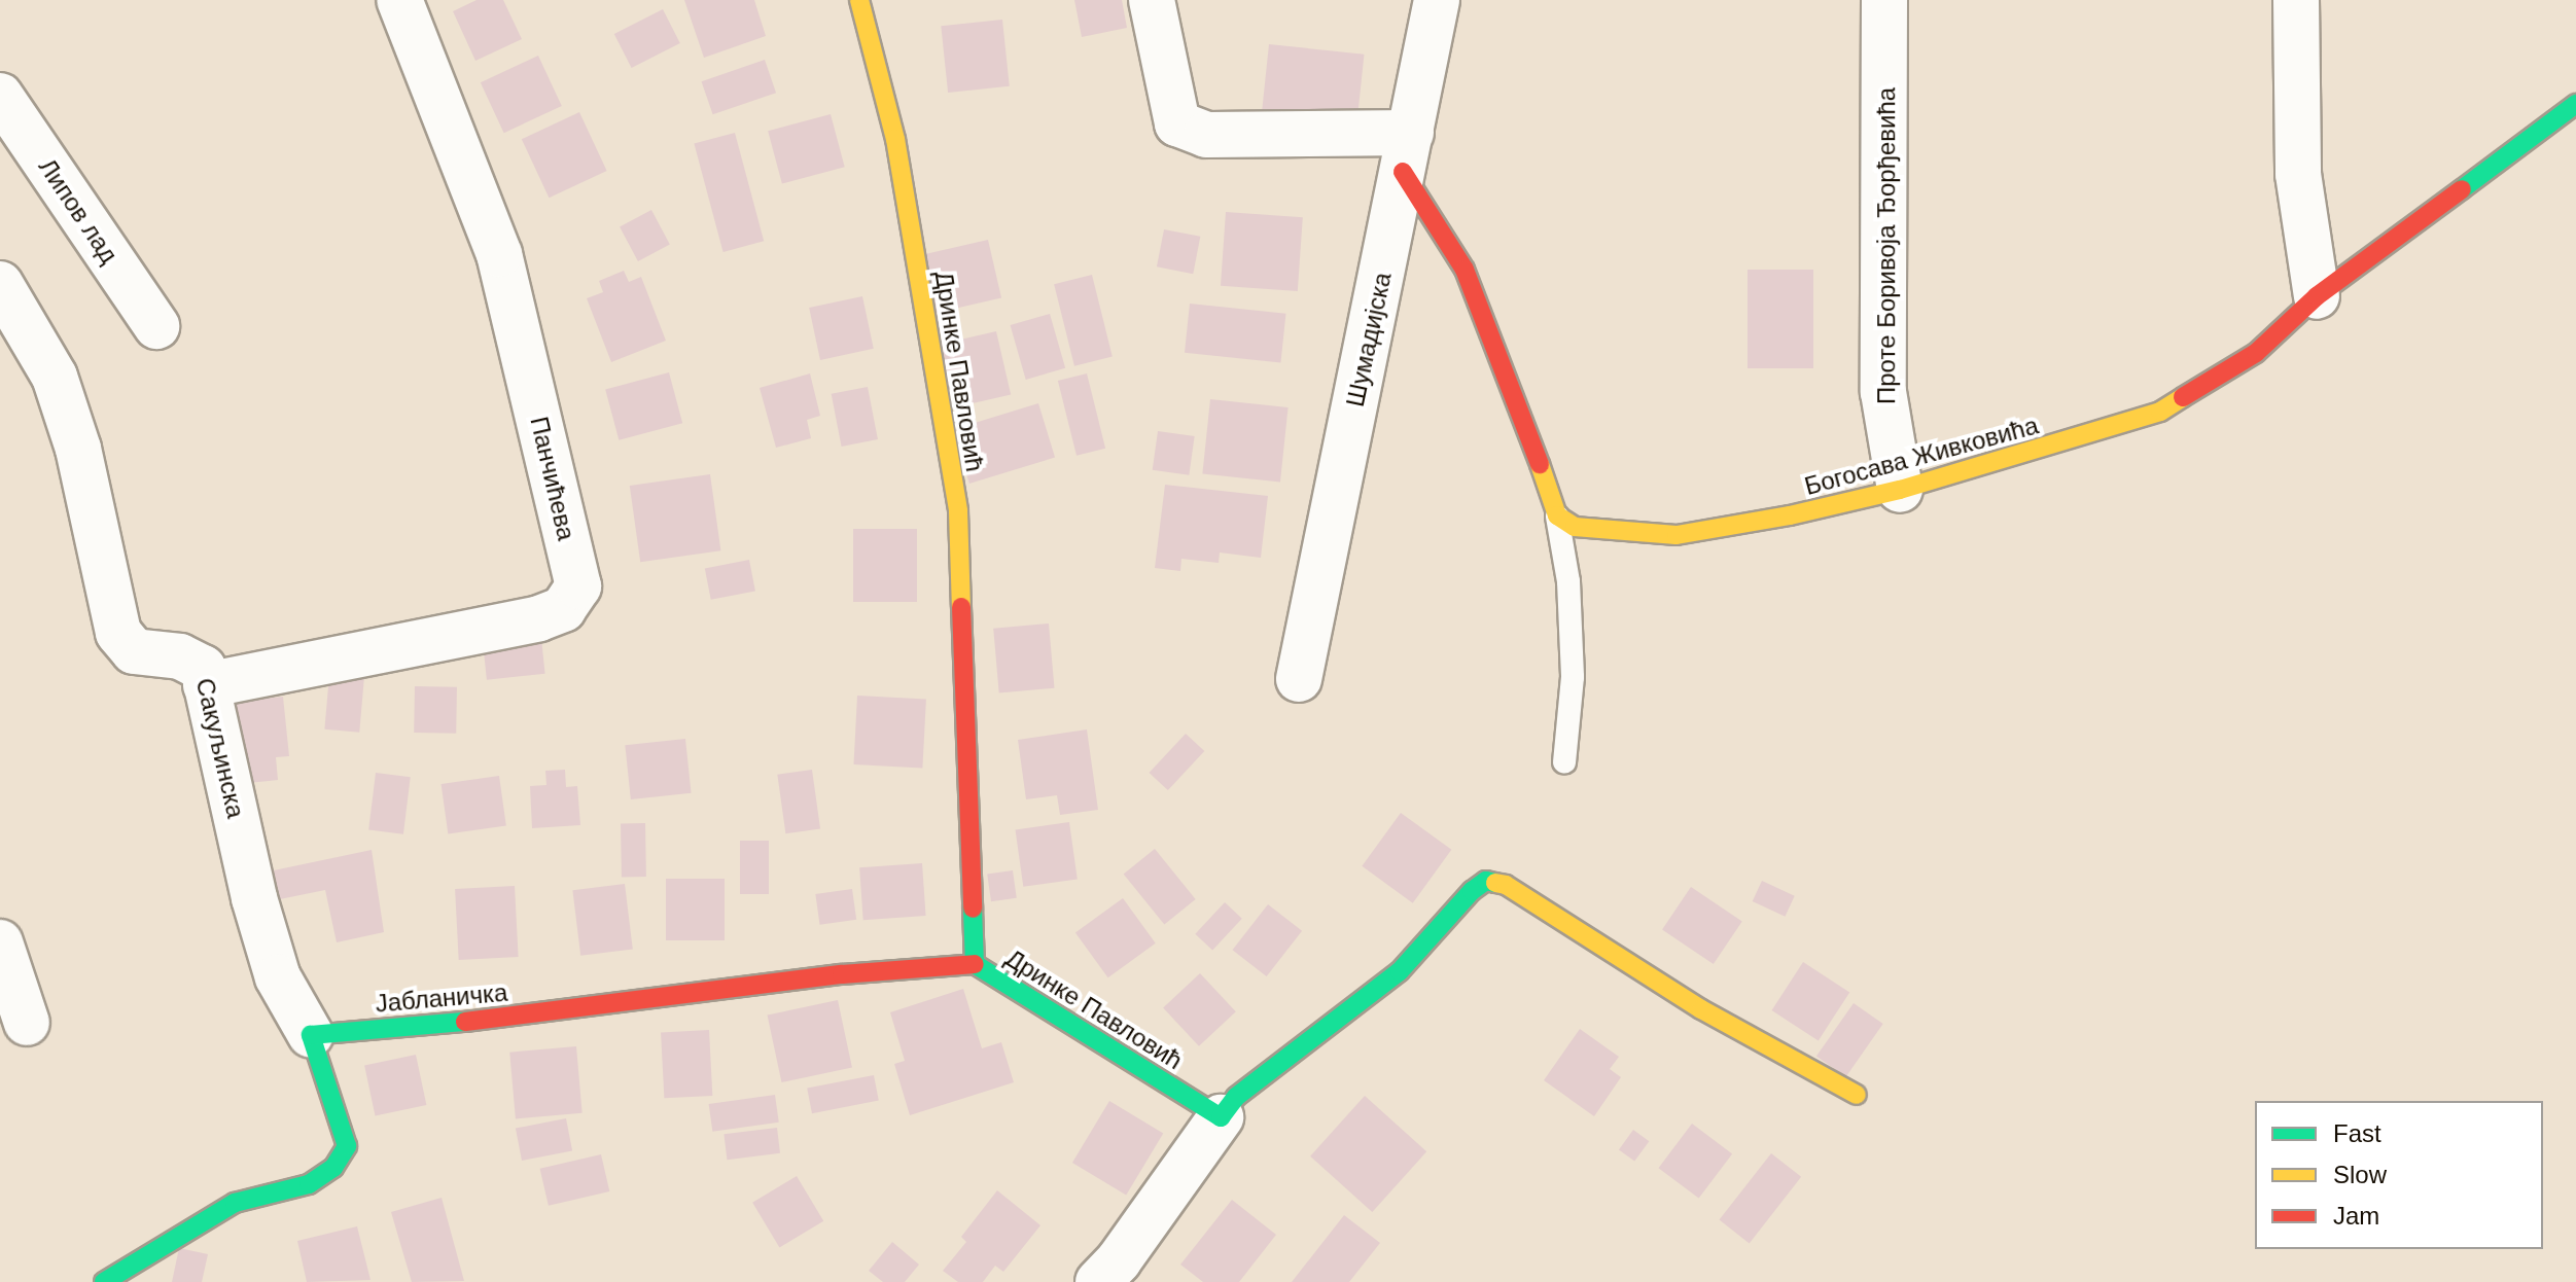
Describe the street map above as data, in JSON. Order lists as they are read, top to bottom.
{
  "streets": {
    "street": [
      "Липов лад",
      "Проте Боривоја Ђорђевића",
      "Шумадијска",
      "Дринке Павловић",
      "Богосава Живковића",
      "Панчићева",
      "Сакуљинска",
      "Јабланичка"
    ]
  },
  "crossings": [
    ["Проте Боривоја Ђорђевића", "Богосава Живковића"],
    ["Дринке Павловић", "Јабланичка"],
    ["Панчићева", "Сакуљинска"],
    ["Сакуљинска", "Јабланичка"]
  ],
  "legend": ["Fast", "Slow", "Jam"]
}
